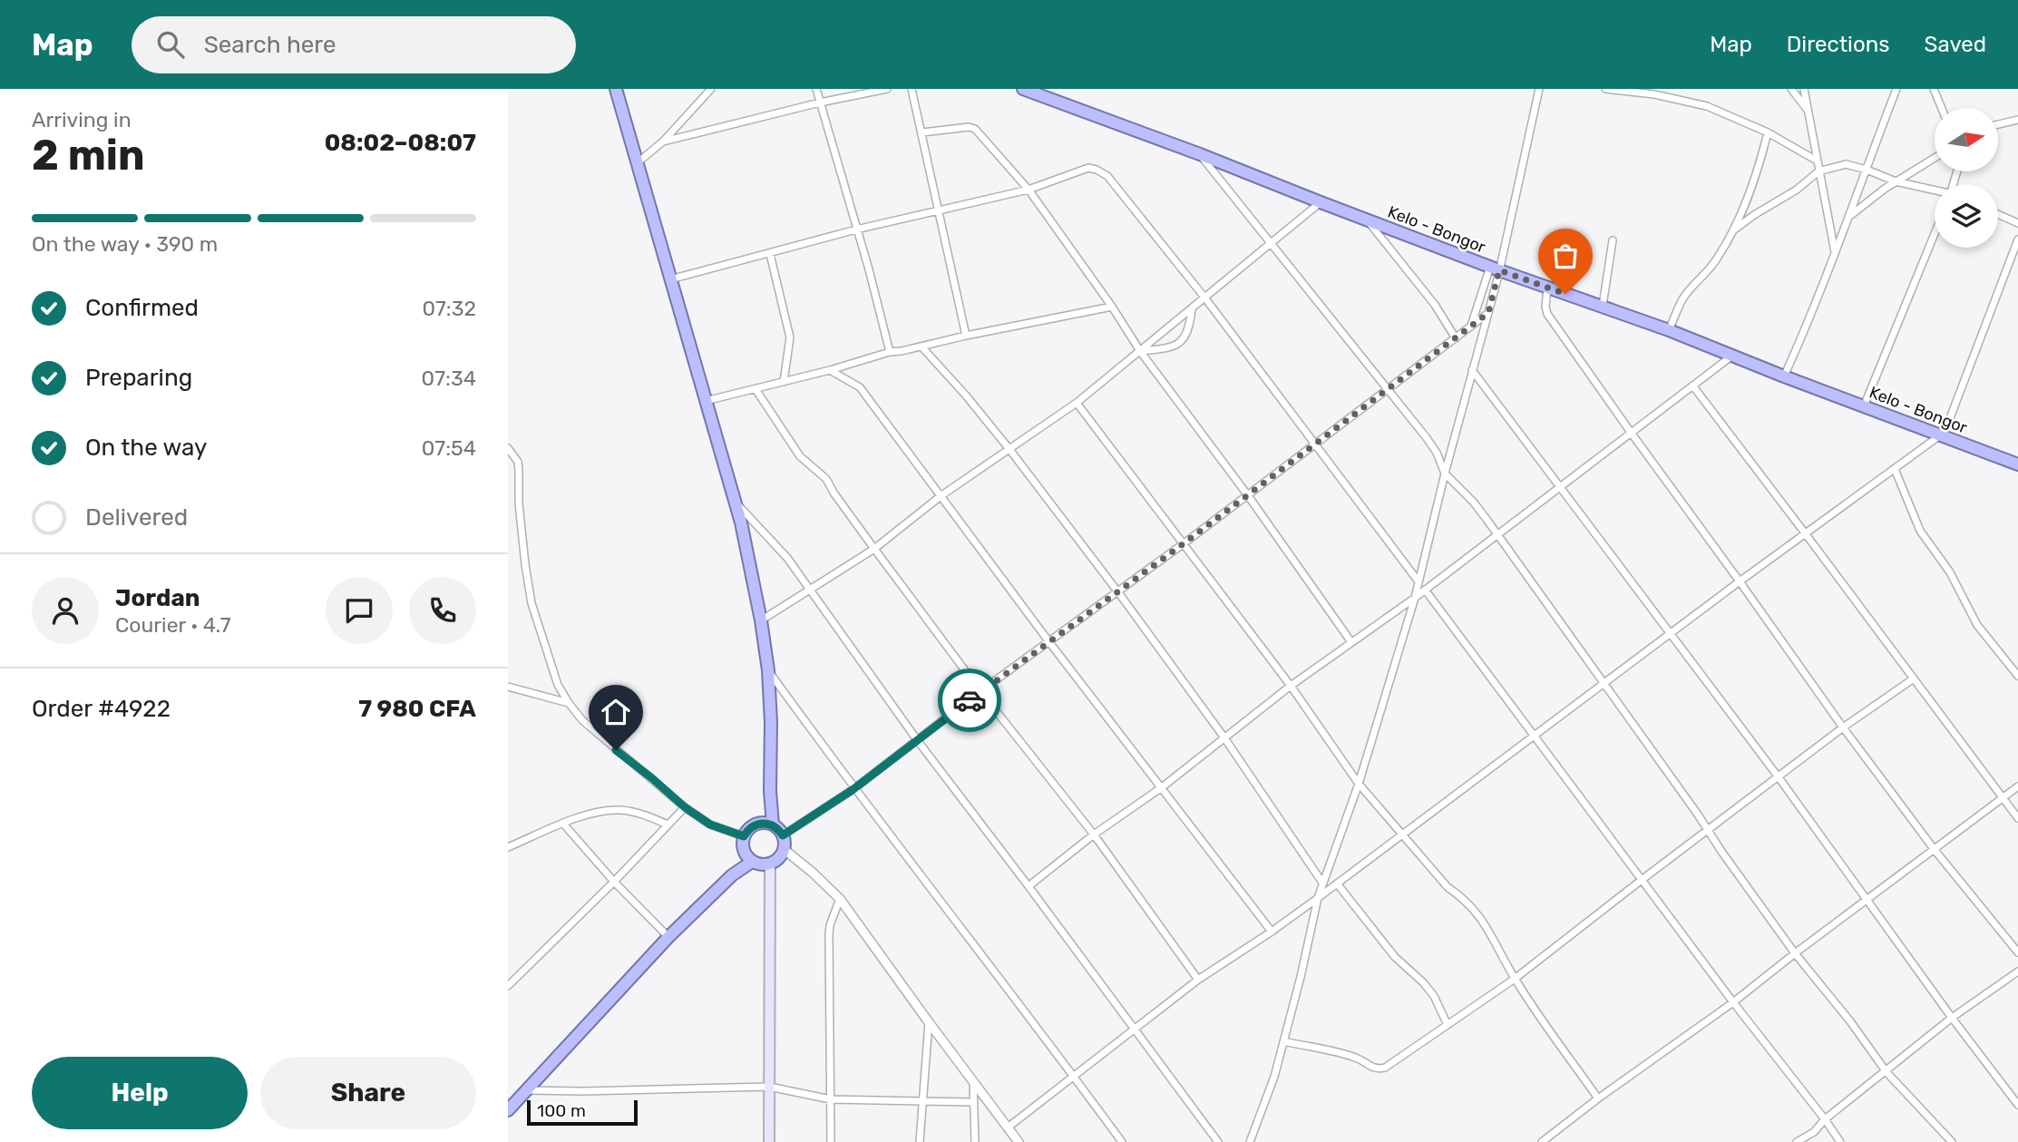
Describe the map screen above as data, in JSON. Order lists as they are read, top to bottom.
{
  "streets": {
    "highway": ["Kelo - Bongor"]
  },
  "scale_bar": "100 m",
  "north": "right",
  "page": {
    "header": "Map",
    "search": "Search here",
    "nav": ["Map", "Directions", "Saved"],
    "heading": ["2 min", "Arriving in", "08:02–08:07"],
    "panel": [
      "Jordan",
      "Courier · 4.7",
      "Order #4922",
      "7 980 CFA"
    ],
    "bar": "On the way · 390 m",
    "list": [
      ["Confirmed", "07:32"],
      ["Preparing", "07:34"],
      ["On the way", "07:54"],
      "Delivered"
    ],
    "buttons": ["Help", "Share"],
    "scale": "100 m"
  }
}
